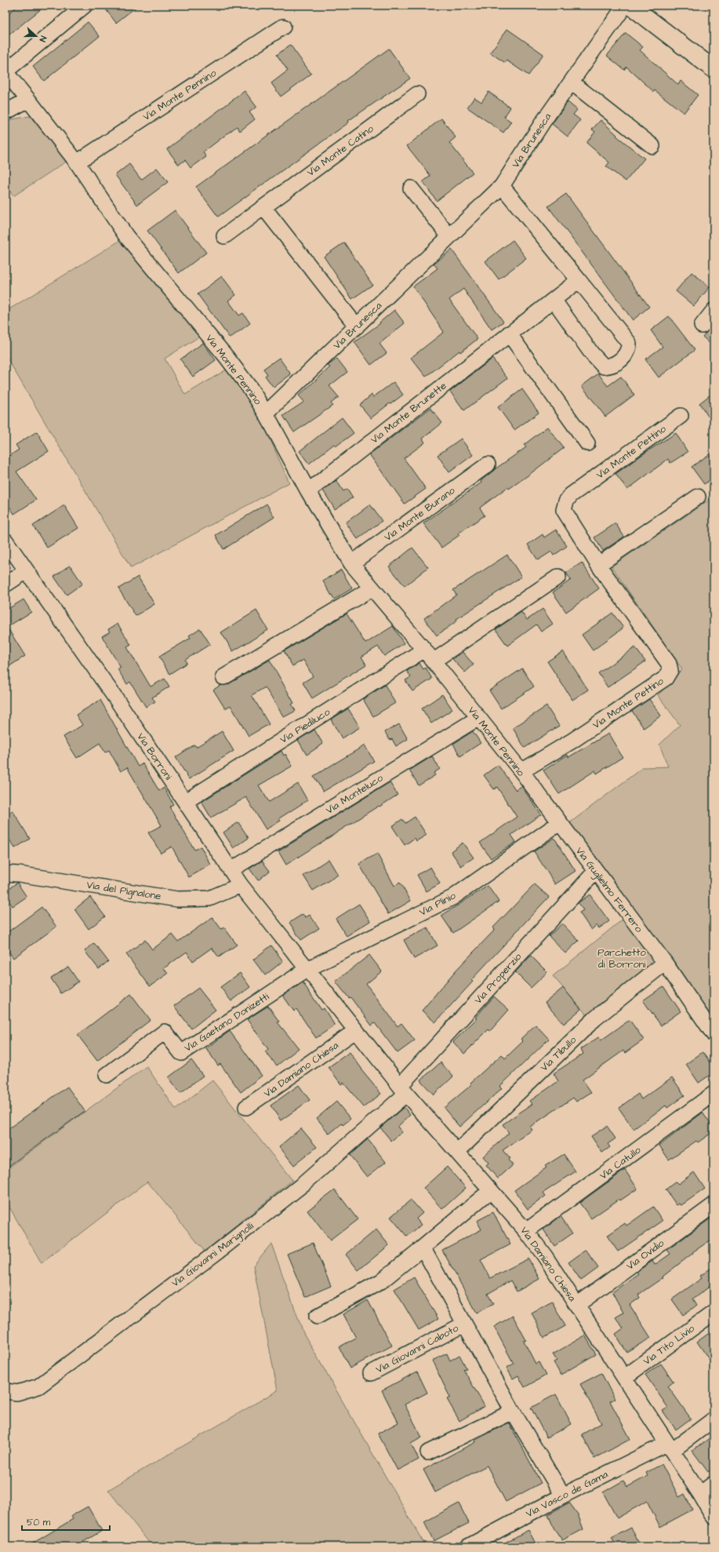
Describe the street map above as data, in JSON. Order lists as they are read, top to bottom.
{
  "streets": {
    "street": [
      "Via Monte Pennino",
      "Via Brunesca",
      "Via Monte Catino",
      "Via Monte Brunette",
      "Via Monte Pettino",
      "Via Monte Burano",
      "Via Piediluco",
      "Via Borroni",
      "Via Monteluco",
      "Via Guglielmo Ferrero",
      "Via del Pignalone",
      "Via Plinio",
      "Via Properzio",
      "Via Gaetano Donizetti",
      "Via Tibullo",
      "Via Damiano Chiesa",
      "Via Catullo",
      "Via Giovanni Marignolli",
      "Via Ovidio",
      "Via Tito Livio",
      "Via Giovanni Caboto",
      "Via Vasco de Gama"
    ]
  },
  "crossings": [
    ["Via Monte Pennino", "Via Brunesca"],
    ["Via Monte Pennino", "Via Monte Brunette"],
    ["Via Monte Pennino", "Via Monte Pettino"],
    ["Via Monte Pennino", "Via Monte Burano"],
    ["Via Monte Pennino", "Via Piediluco"],
    ["Via Monte Pennino", "Via Monteluco"],
    ["Via Monte Pennino", "Via Guglielmo Ferrero"],
    ["Via Monte Pennino", "Via Plinio"],
    ["Via Piediluco", "Via Borroni"],
    ["Via Borroni", "Via Monteluco"],
    ["Via Borroni", "Via del Pignalone"],
    ["Via Borroni", "Via Plinio"],
    ["Via Borroni", "Via Gaetano Donizetti"],
    ["Via Borroni", "Via Damiano Chiesa"],
    ["Via Guglielmo Ferrero", "Via Plinio"],
    ["Via Guglielmo Ferrero", "Via Properzio"],
    ["Via Guglielmo Ferrero", "Via Tibullo"],
    ["Via Plinio", "Via Gaetano Donizetti"],
    ["Via Plinio", "Via Damiano Chiesa"],
    ["Via Properzio", "Via Damiano Chiesa"],
    ["Via Properzio", "Via Giovanni Marignolli"],
    ["Via Gaetano Donizetti", "Via Damiano Chiesa"],
    ["Via Tibullo", "Via Damiano Chiesa"],
    ["Via Damiano Chiesa", "Via Catullo"],
    ["Via Damiano Chiesa", "Via Giovanni Marignolli"],
    ["Via Damiano Chiesa", "Via Ovidio"],
    ["Via Damiano Chiesa", "Via Tito Livio"],
    ["Via Damiano Chiesa", "Via Vasco de Gama"],
    ["Via Giovanni Caboto", "Via Vasco de Gama"]
  ],
  "parks": ["Parchetto di Borroni"],
  "scale_bar": "50 m",
  "north": "right"
}
